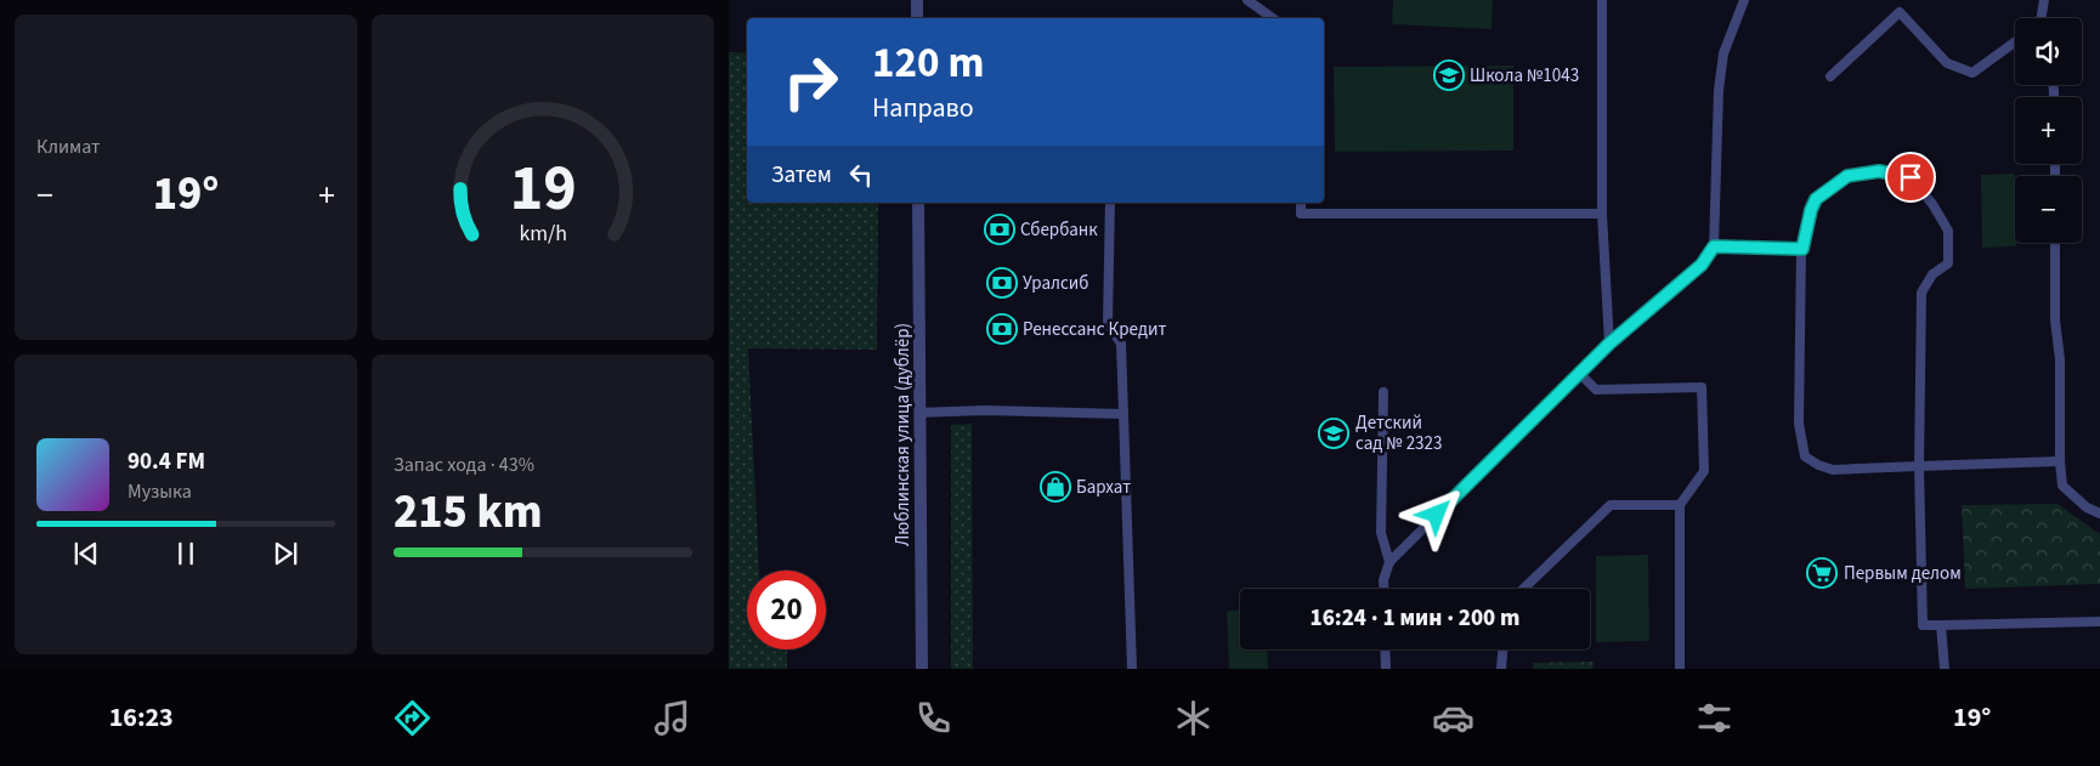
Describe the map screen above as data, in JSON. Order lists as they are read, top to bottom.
{
  "streets": {
    "street": ["Люблинская улица (дублёр)"]
  },
  "places": {
    "school or university": ["Школа №1043", "Детский сад № 2323"],
    "bank": ["Сбербанк", "Уралсиб", "Ренессанс Кредит"],
    "shop": ["Бархат"],
    "supermarket": ["Первым делом"]
  },
  "page": {
    "tile": [
      "Климат",
      ["Запас хода · 43%", "215 km"]
    ],
    "map_buttons": ["+", "−"],
    "turn": ["120 m", "Направо"],
    "then": "Затем",
    "heat": ["−", "19°", "+"],
    "song": ["90.4 FM", "Музыка"],
    "limit": "20",
    "trip": "16:24 · 1 мин · 200 m",
    "tabs": ["16:23", "19°"],
    "gauge": ["19", "km/h"]
  }
}
